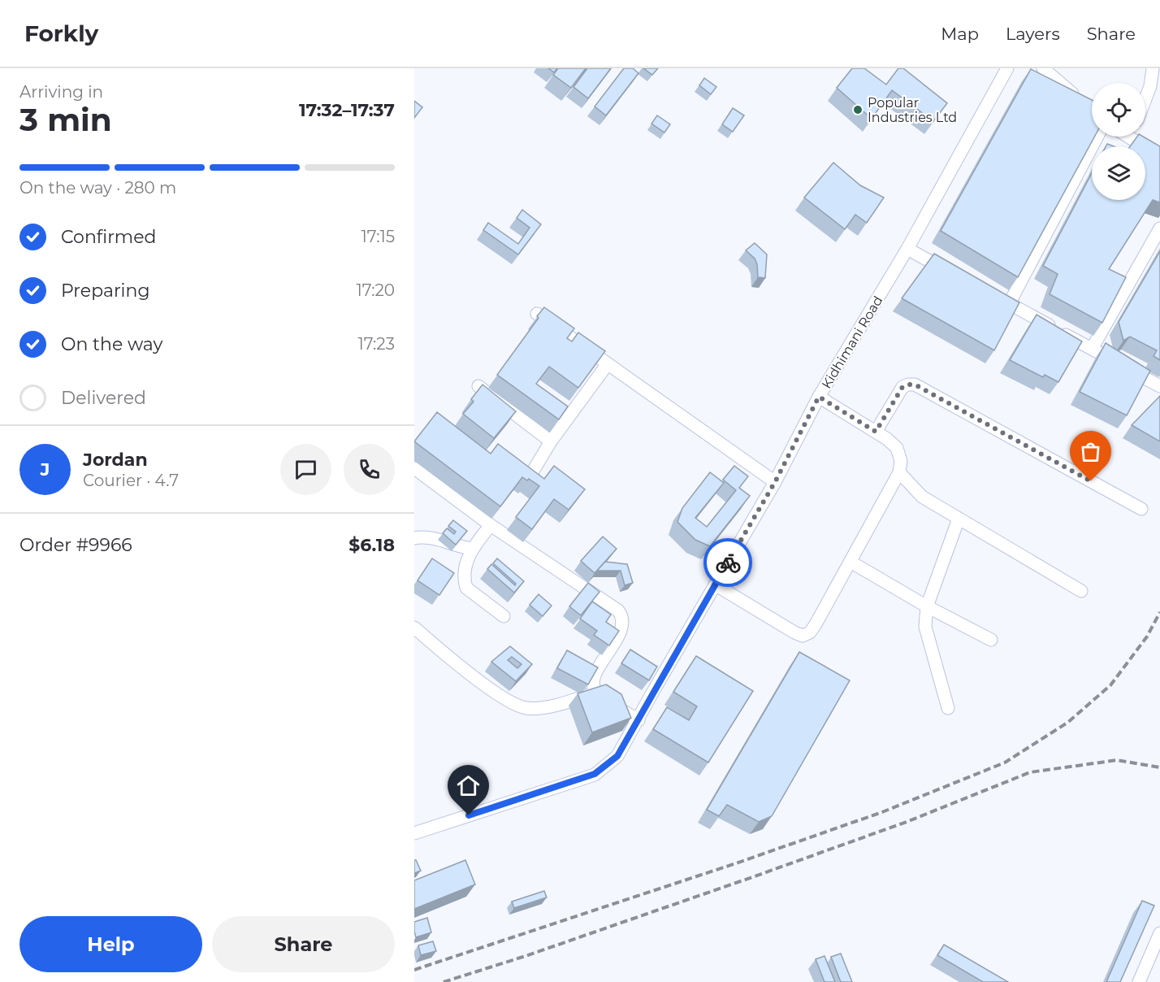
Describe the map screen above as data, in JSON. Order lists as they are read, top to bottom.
{
  "streets": {
    "street": ["Kidhimani Road"]
  },
  "places": ["Popular Industries Ltd"],
  "page": {
    "header": "Forkly",
    "nav": ["Map", "Layers", "Share"],
    "heading": ["3 min", "Arriving in", "17:32–17:37"],
    "panel": [
      "Jordan",
      "Courier · 4.7",
      "Order #9966",
      "$6.18"
    ],
    "bar": "On the way · 280 m",
    "list": [
      ["Confirmed", "17:15"],
      ["Preparing", "17:20"],
      ["On the way", "17:23"],
      "Delivered"
    ],
    "round": "J",
    "buttons": ["Help", "Share"]
  }
}
